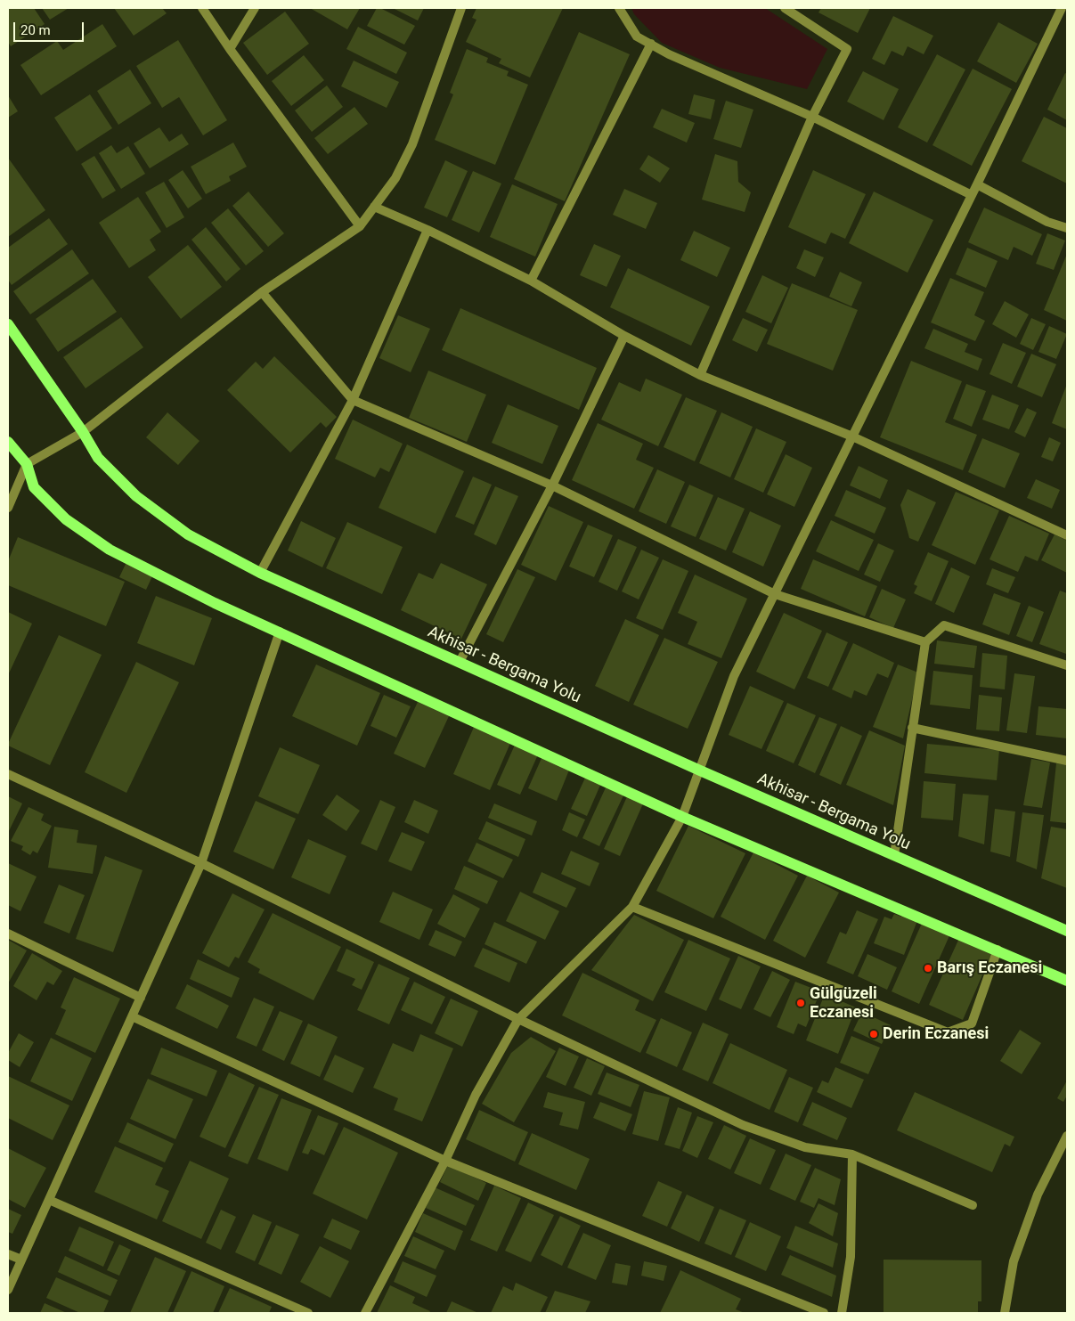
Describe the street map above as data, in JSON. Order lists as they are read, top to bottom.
{
  "streets": {
    "main road": ["Akhisar - Bergama Yolu"]
  },
  "places": ["Barış Eczanesi", "Gülgüzeli Eczanesi", "Derin Eczanesi"],
  "scale_bar": "20 m"
}
